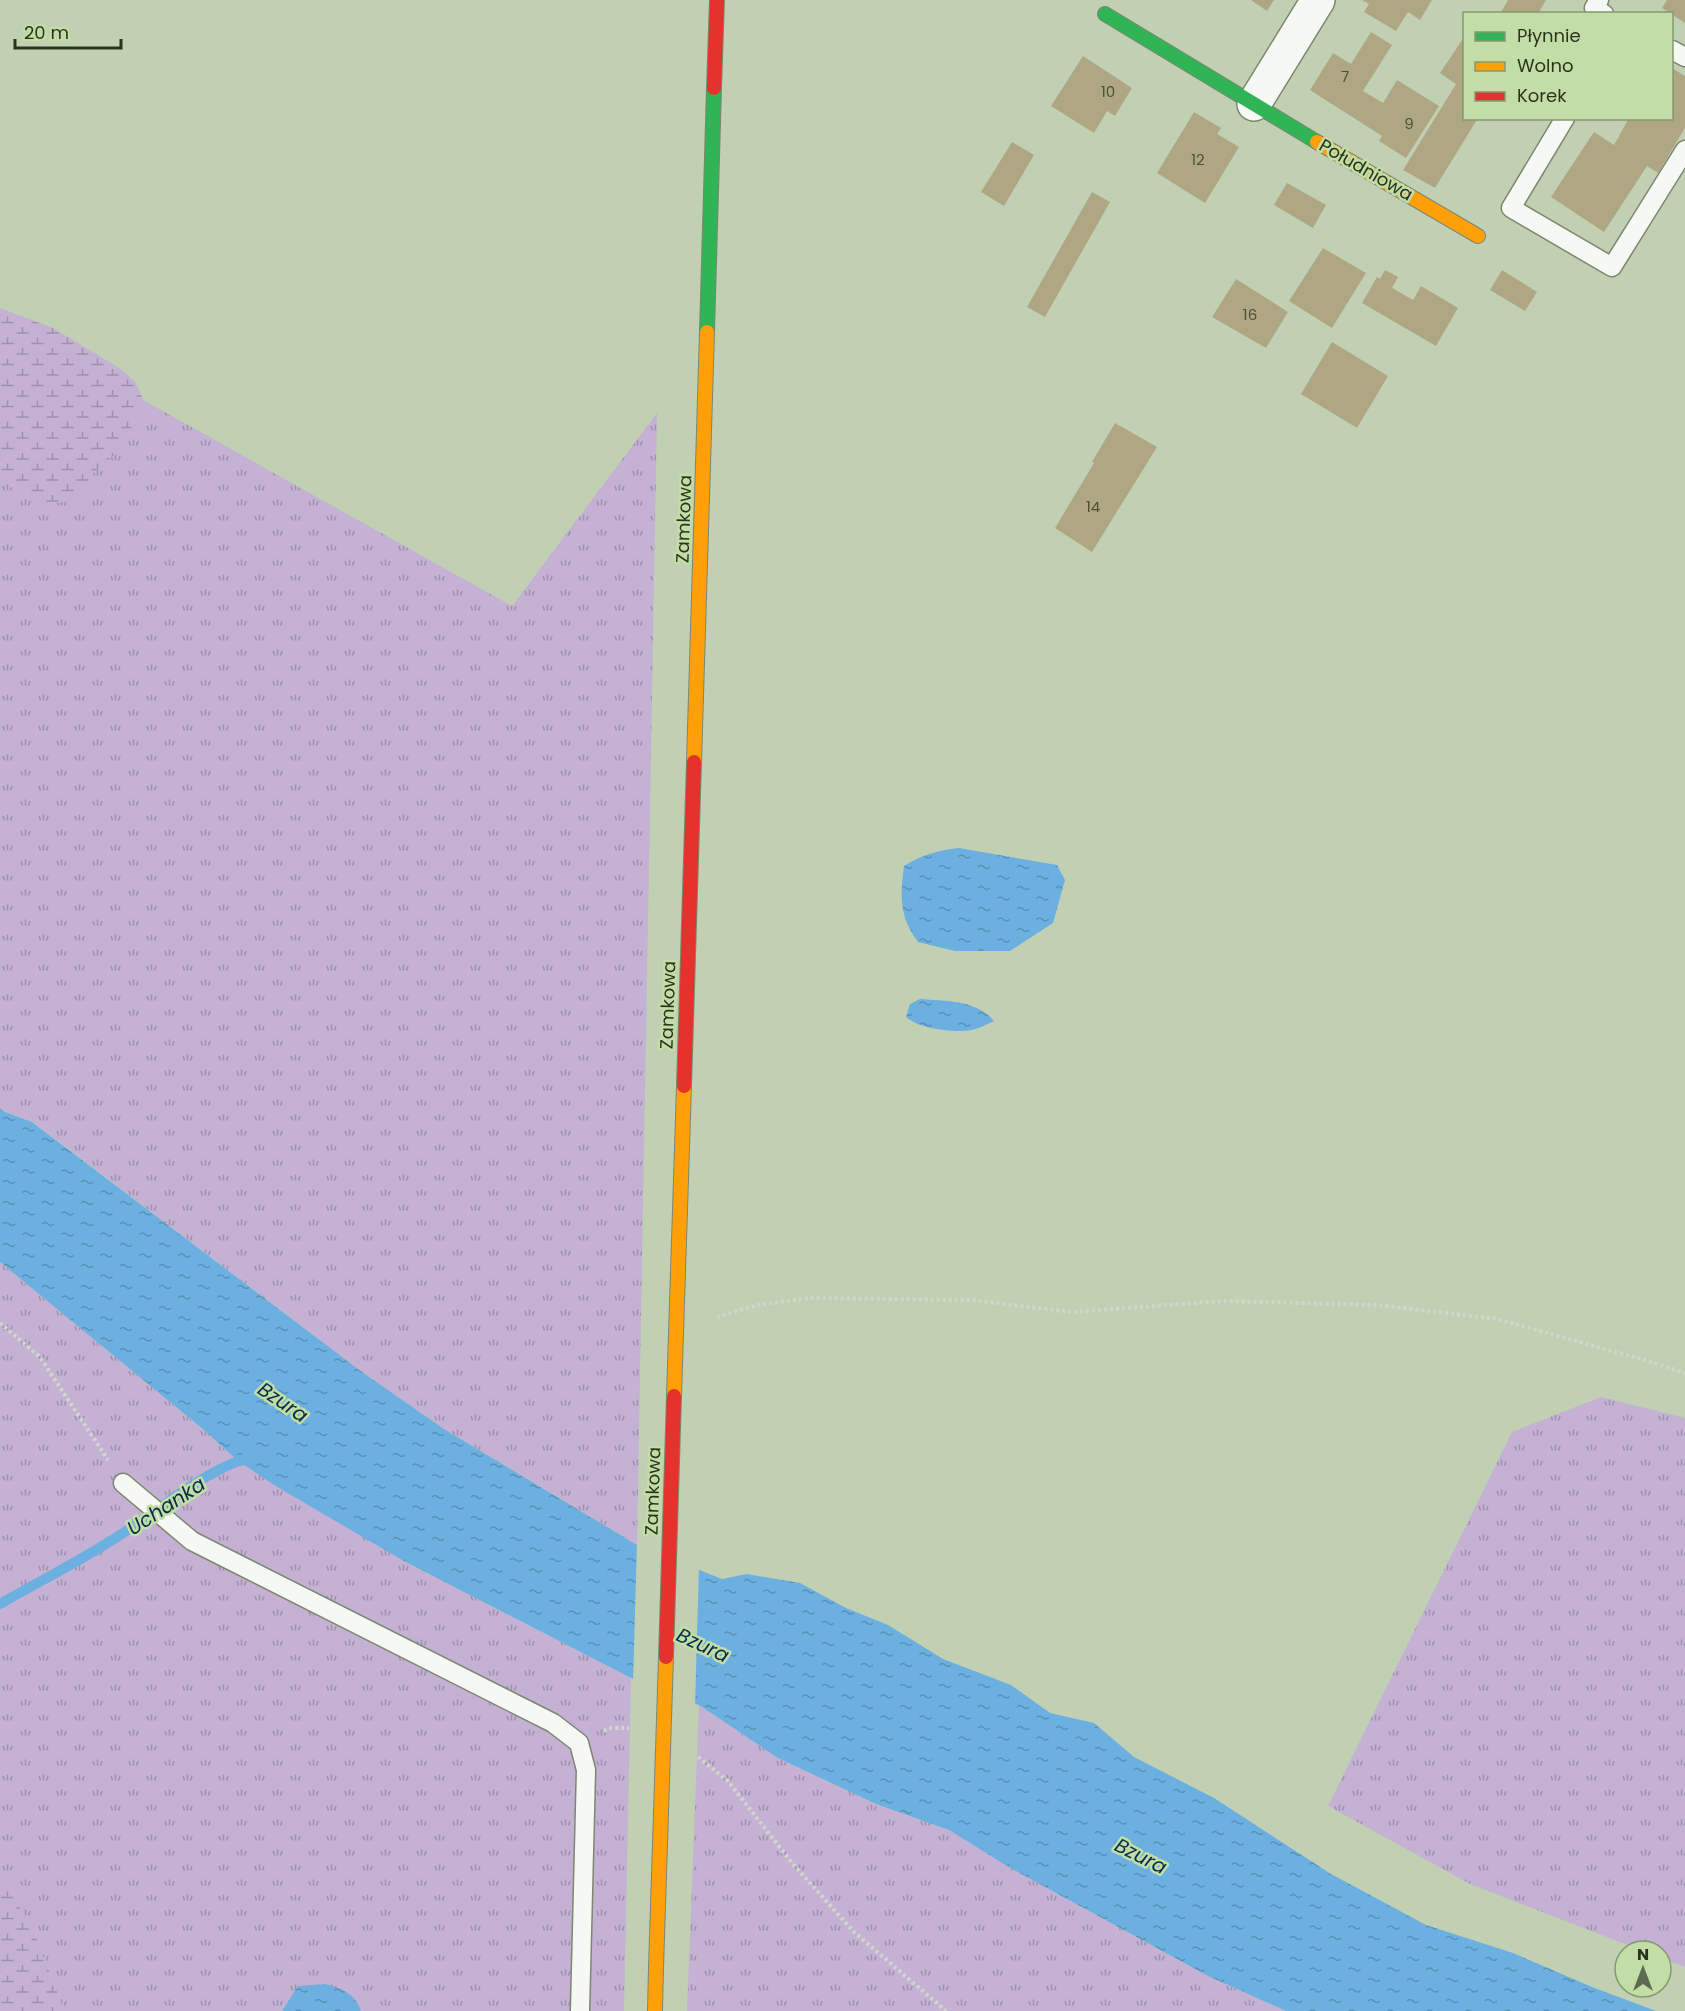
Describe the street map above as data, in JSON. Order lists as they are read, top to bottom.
{
  "streets": {
    "main road": ["Południowa", "Zamkowa"]
  },
  "water": ["Bzura", "Uchanka"],
  "house_numbers": [
    "7",
    "10",
    "9",
    "12",
    "16",
    "14"
  ],
  "legend": ["Płynnie", "Wolno", "Korek"],
  "scale_bar": "20 m",
  "north": "top"
}
